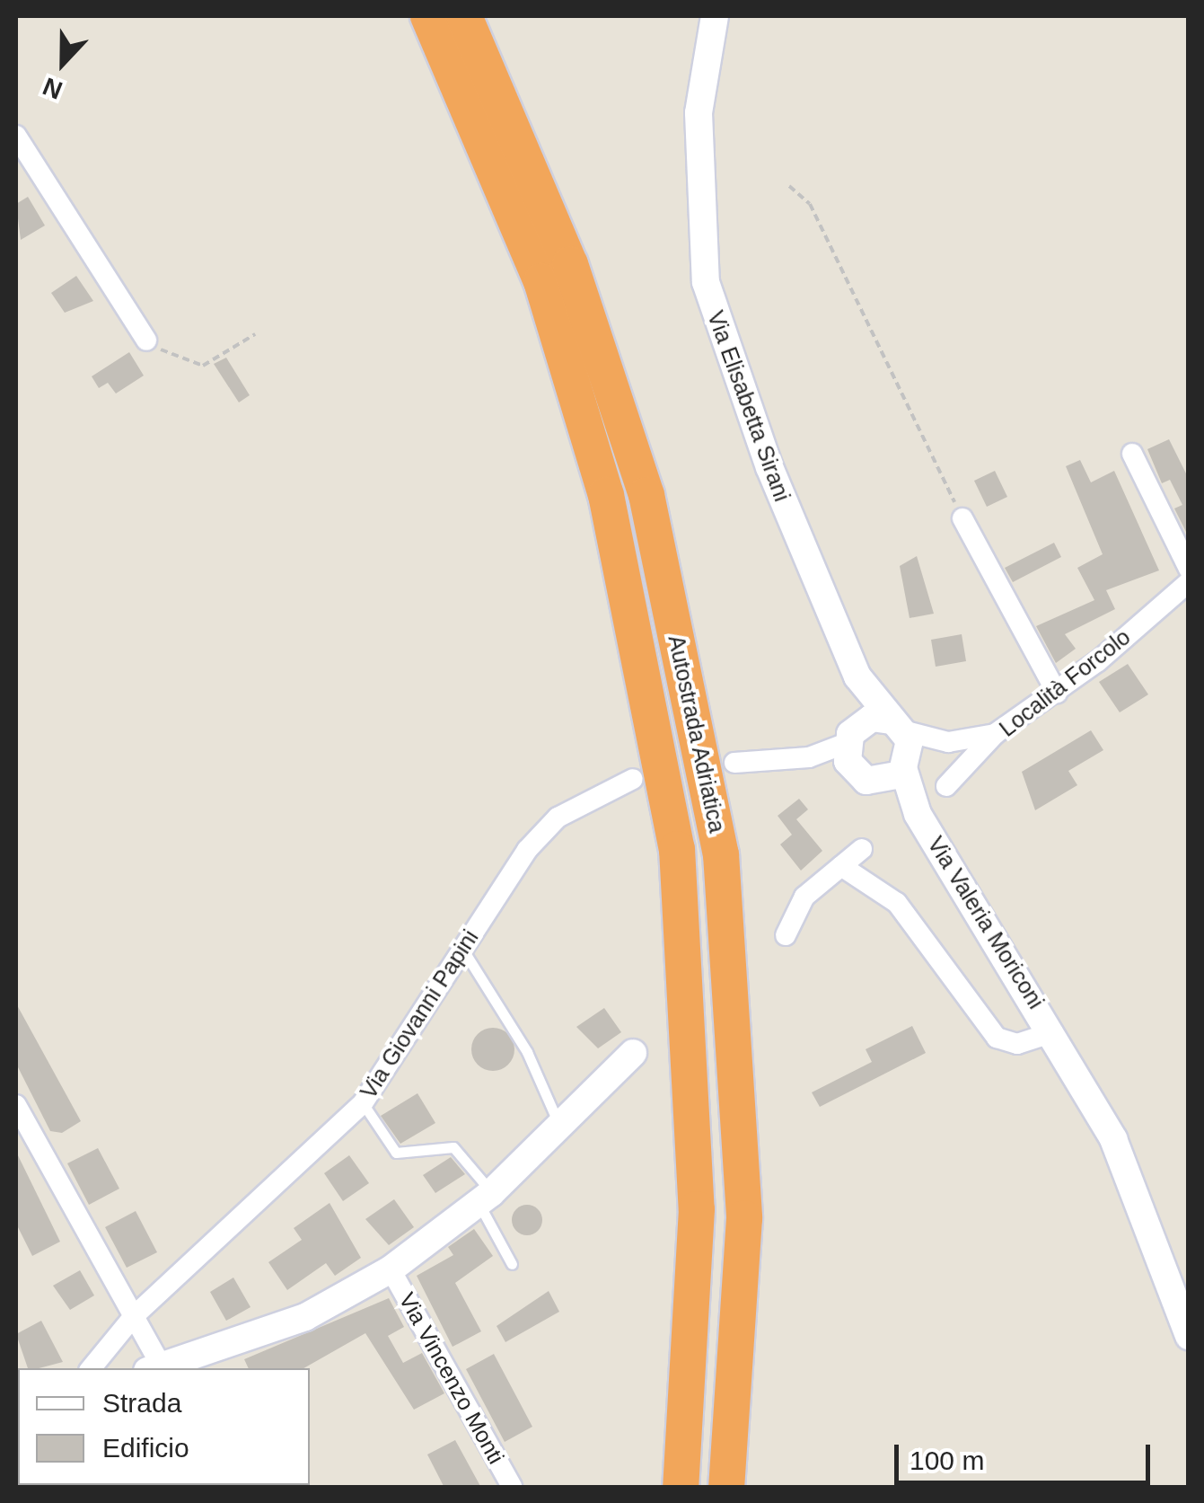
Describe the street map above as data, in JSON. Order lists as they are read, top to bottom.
{
  "streets": {
    "highway": ["Autostrada Adriatica"],
    "main road": ["Via Elisabetta Sirani", "Via Valeria Moriconi"],
    "street": ["Località Forcolo", "Via Giovanni Papini", "Via Vincenzo Monti"]
  },
  "crossings": [
    ["Via Elisabetta Sirani", "Via Valeria Moriconi"]
  ],
  "legend": ["Strada", "Edificio"],
  "scale_bar": "100 m",
  "north": "bottom"
}
